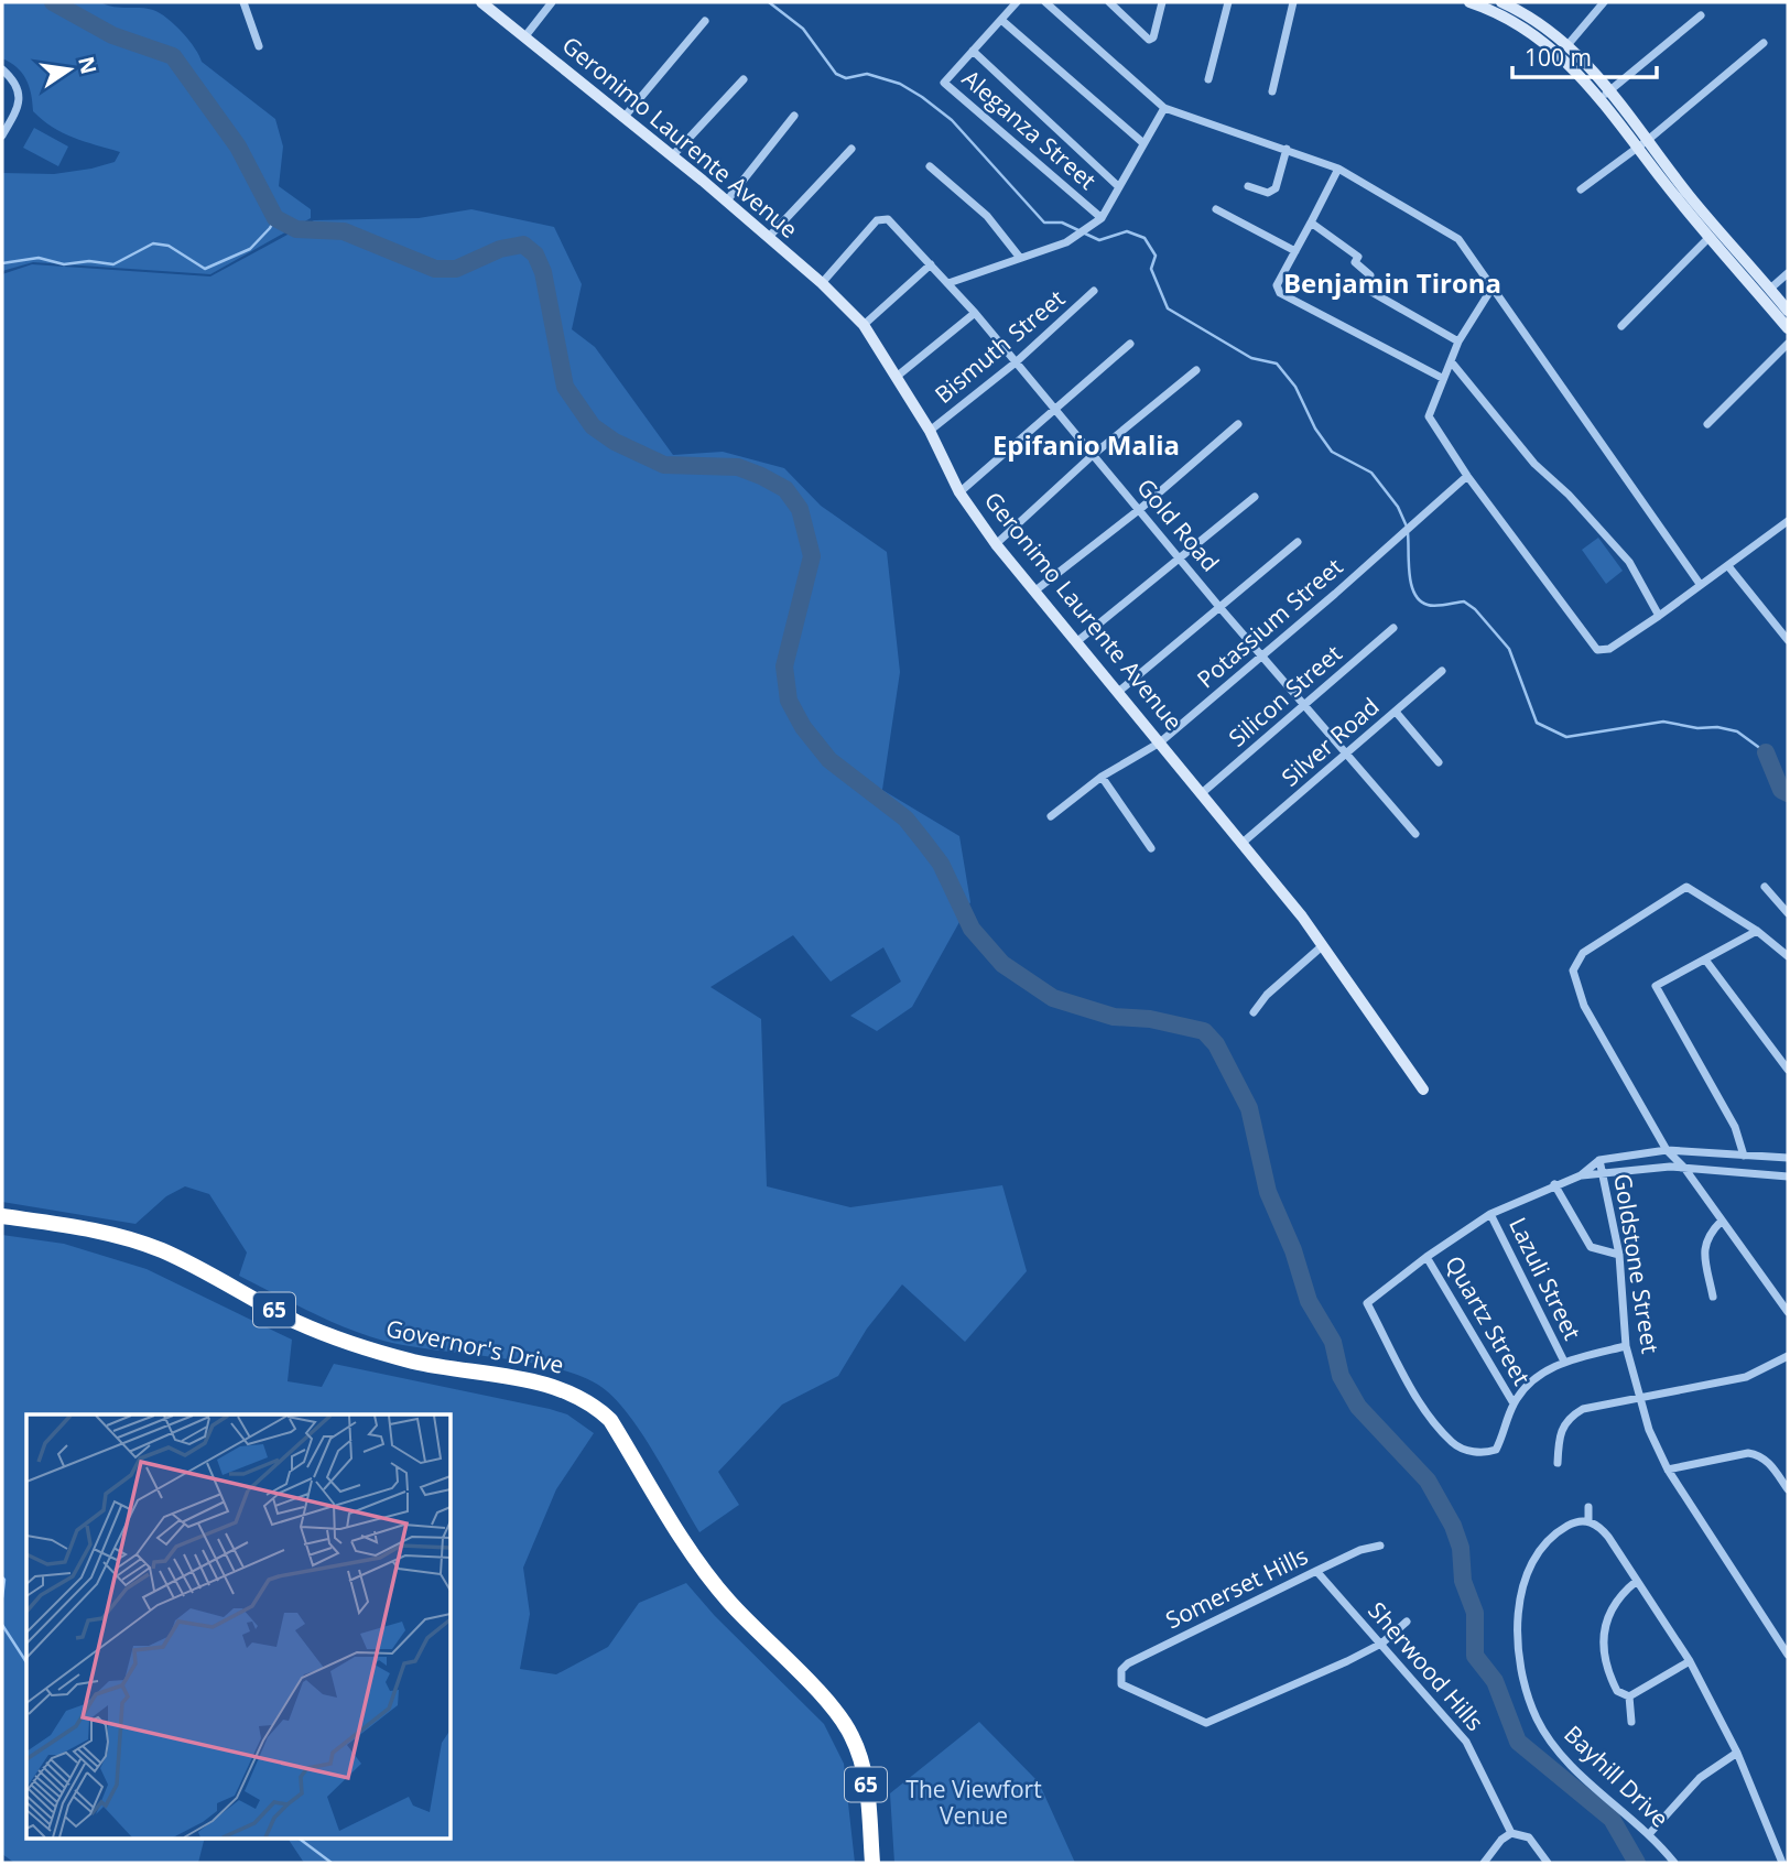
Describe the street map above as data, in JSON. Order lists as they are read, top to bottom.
{
  "streets": {
    "highway": ["65", "Governor's Drive"],
    "street": [
      "Aleganza Street",
      "Geronimo Laurente Avenue",
      "Bismuth Street",
      "Gold Road",
      "Potassium Street",
      "Silicon Street",
      "Silver Road",
      "Goldstone Street",
      "Lazuli Street",
      "Quartz Street",
      "Somerset Hills",
      "Sherwood Hills",
      "Bayhill Drive"
    ]
  },
  "crossings": [
    ["Geronimo Laurente Avenue", "Bismuth Street"],
    ["Geronimo Laurente Avenue", "Potassium Street"],
    ["Geronimo Laurente Avenue", "Silicon Street"],
    ["Geronimo Laurente Avenue", "Silver Road"],
    ["Bismuth Street", "Gold Road"],
    ["Gold Road", "Potassium Street"],
    ["Gold Road", "Silicon Street"],
    ["Gold Road", "Silver Road"],
    ["Somerset Hills", "Sherwood Hills"]
  ],
  "districts": ["Benjamin Tirona", "Epifanio Malia"],
  "parks": ["The Viewfort Venue"],
  "scale_bar": "100 m",
  "north": "right"
}
